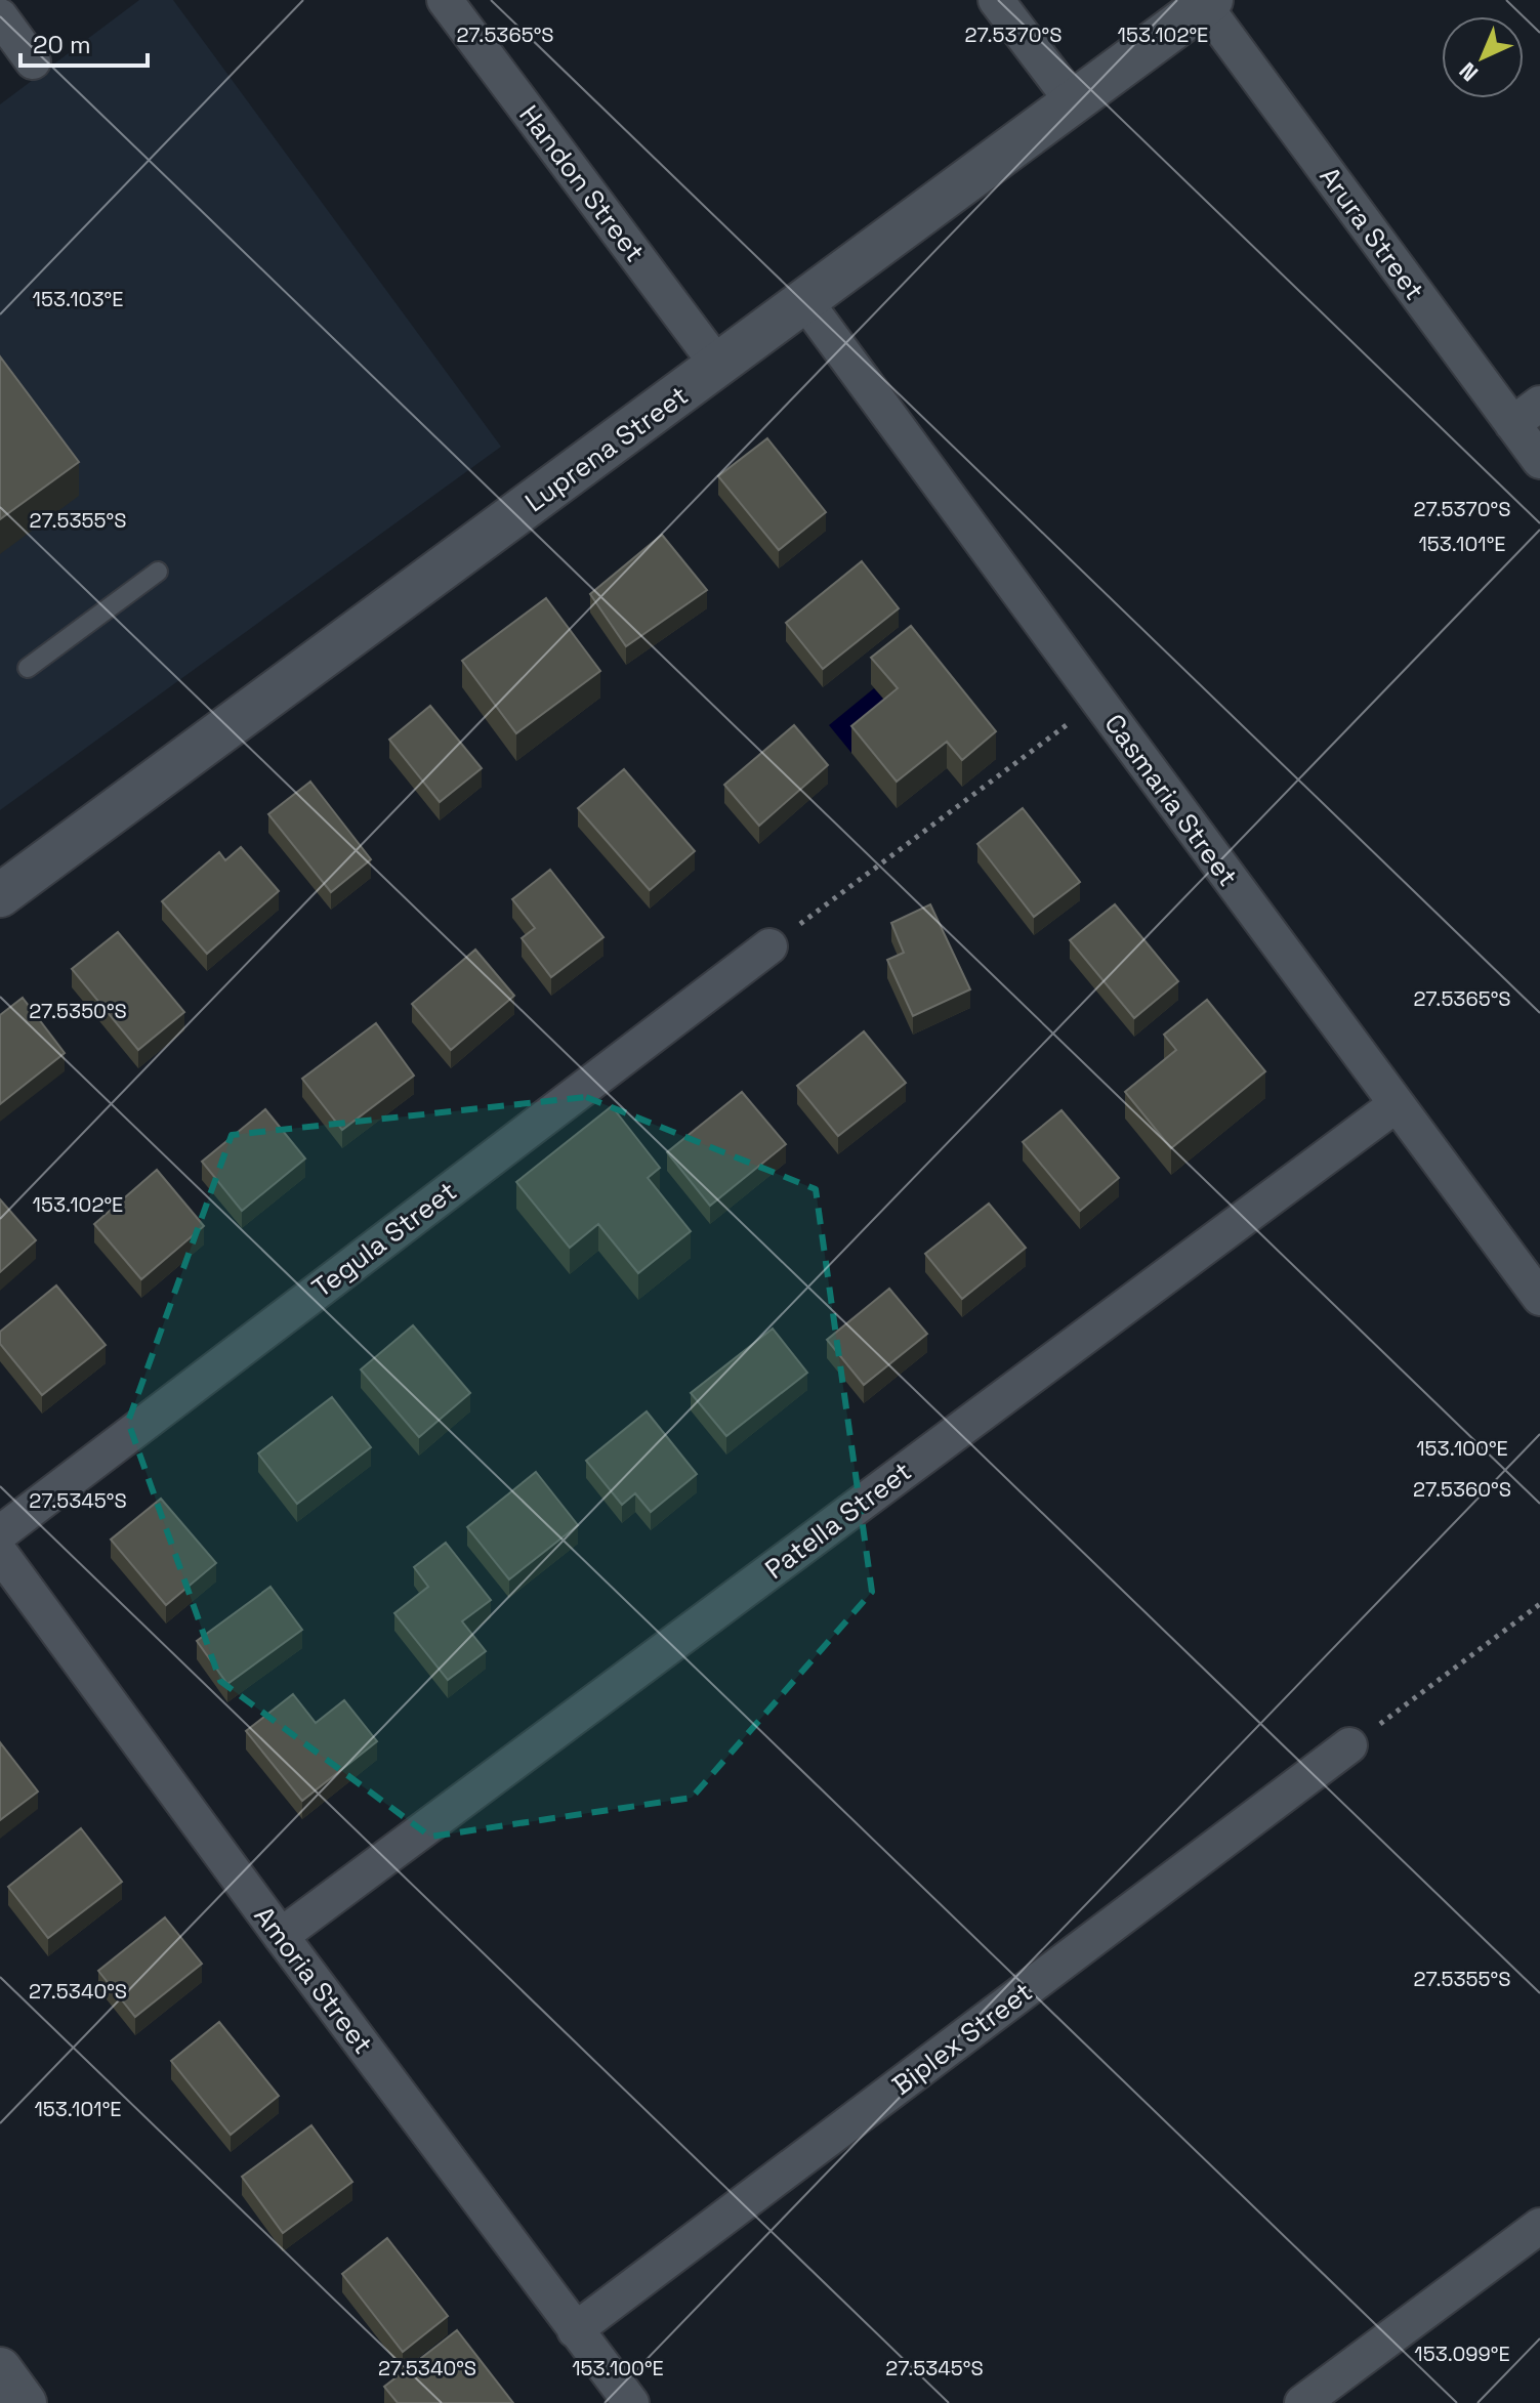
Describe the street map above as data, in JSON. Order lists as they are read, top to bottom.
{
  "streets": {
    "street": [
      "Handon Street",
      "Arura Street",
      "Luprena Street",
      "Casmaria Street",
      "Tegula Street",
      "Patella Street",
      "Amoria Street",
      "Biplex Street"
    ]
  },
  "crossings": [
    ["Handon Street", "Luprena Street"],
    ["Arura Street", "Luprena Street"],
    ["Luprena Street", "Casmaria Street"],
    ["Casmaria Street", "Patella Street"],
    ["Patella Street", "Amoria Street"],
    ["Amoria Street", "Biplex Street"]
  ],
  "scale_bar": "20 m",
  "north": "bottom left",
  "coordinates": [
    "27.5365°S",
    "27.5370°S",
    "153.102°E",
    "153.103°E",
    "27.5355°S",
    "153.101°E",
    "27.5350°S",
    "153.100°E",
    "27.5360°S",
    "27.5345°S",
    "27.5340°S",
    "153.099°E"
  ]
}
